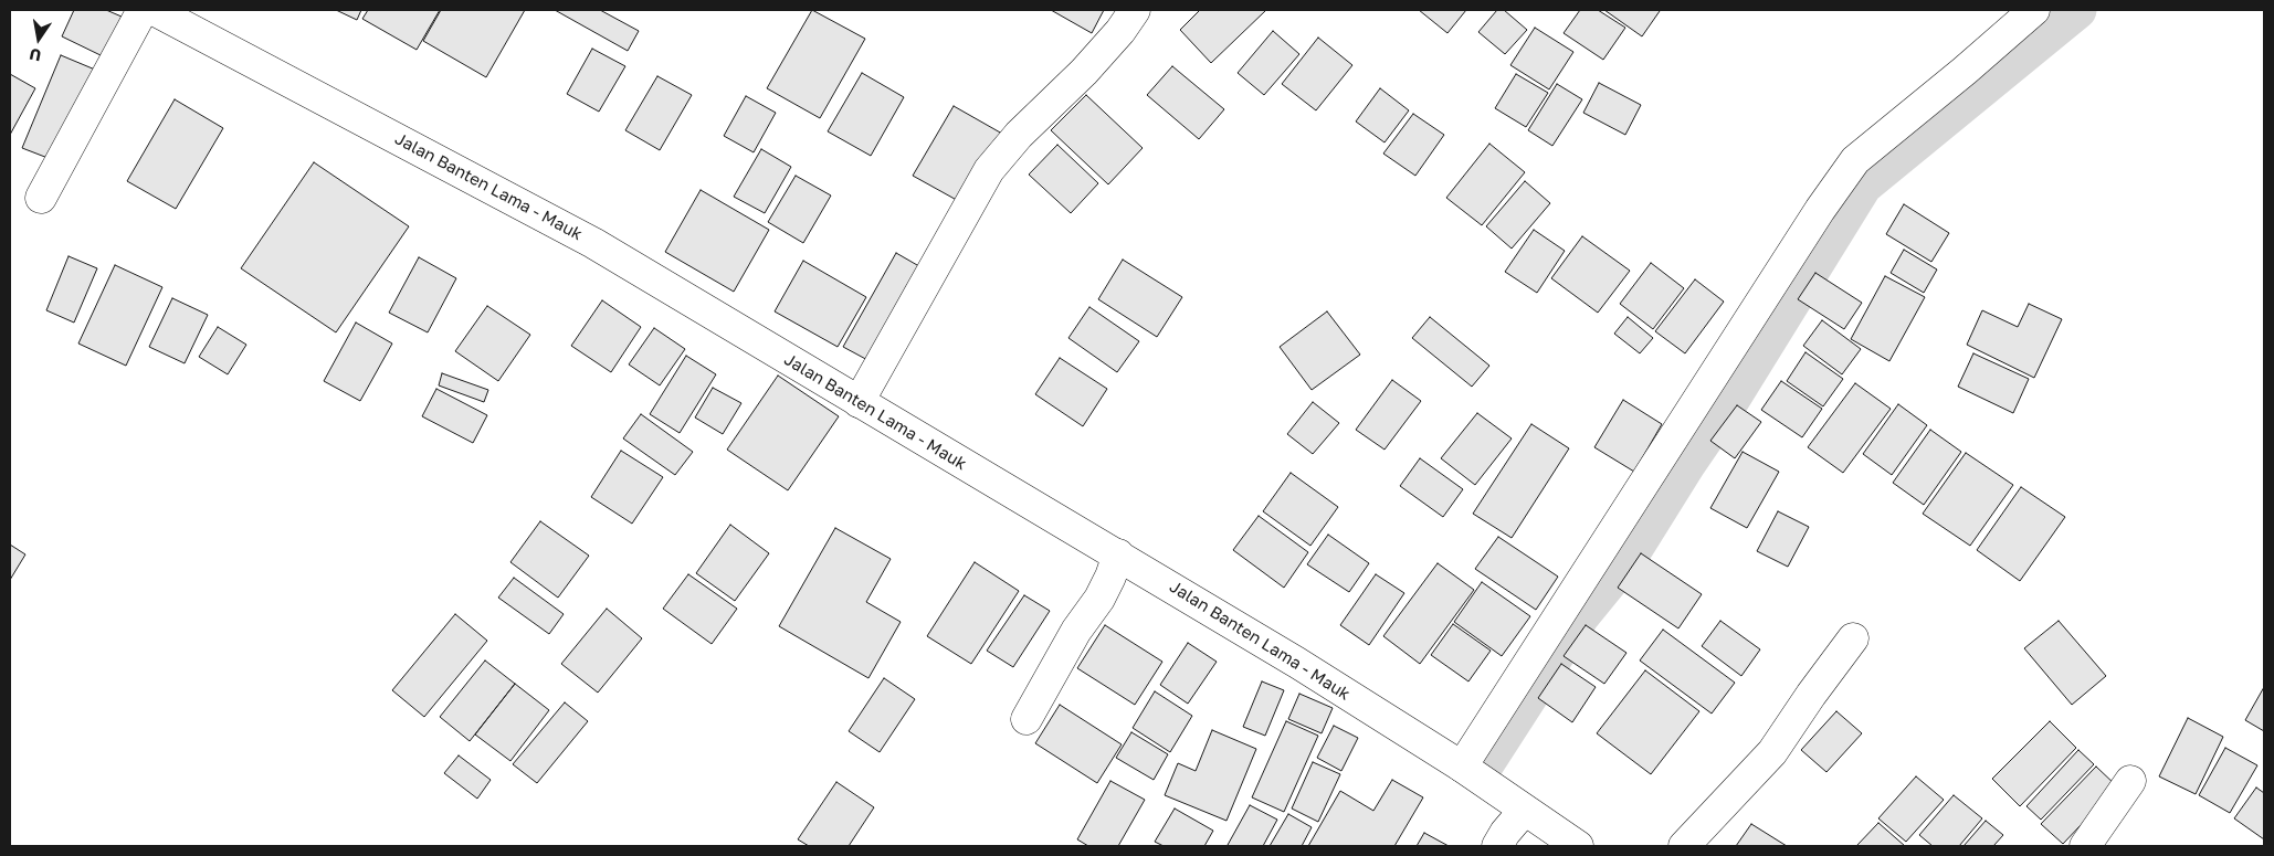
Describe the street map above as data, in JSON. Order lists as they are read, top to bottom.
{
  "streets": {
    "street": ["Jalan Banten Lama - Mauk"]
  },
  "north": "bottom"
}
